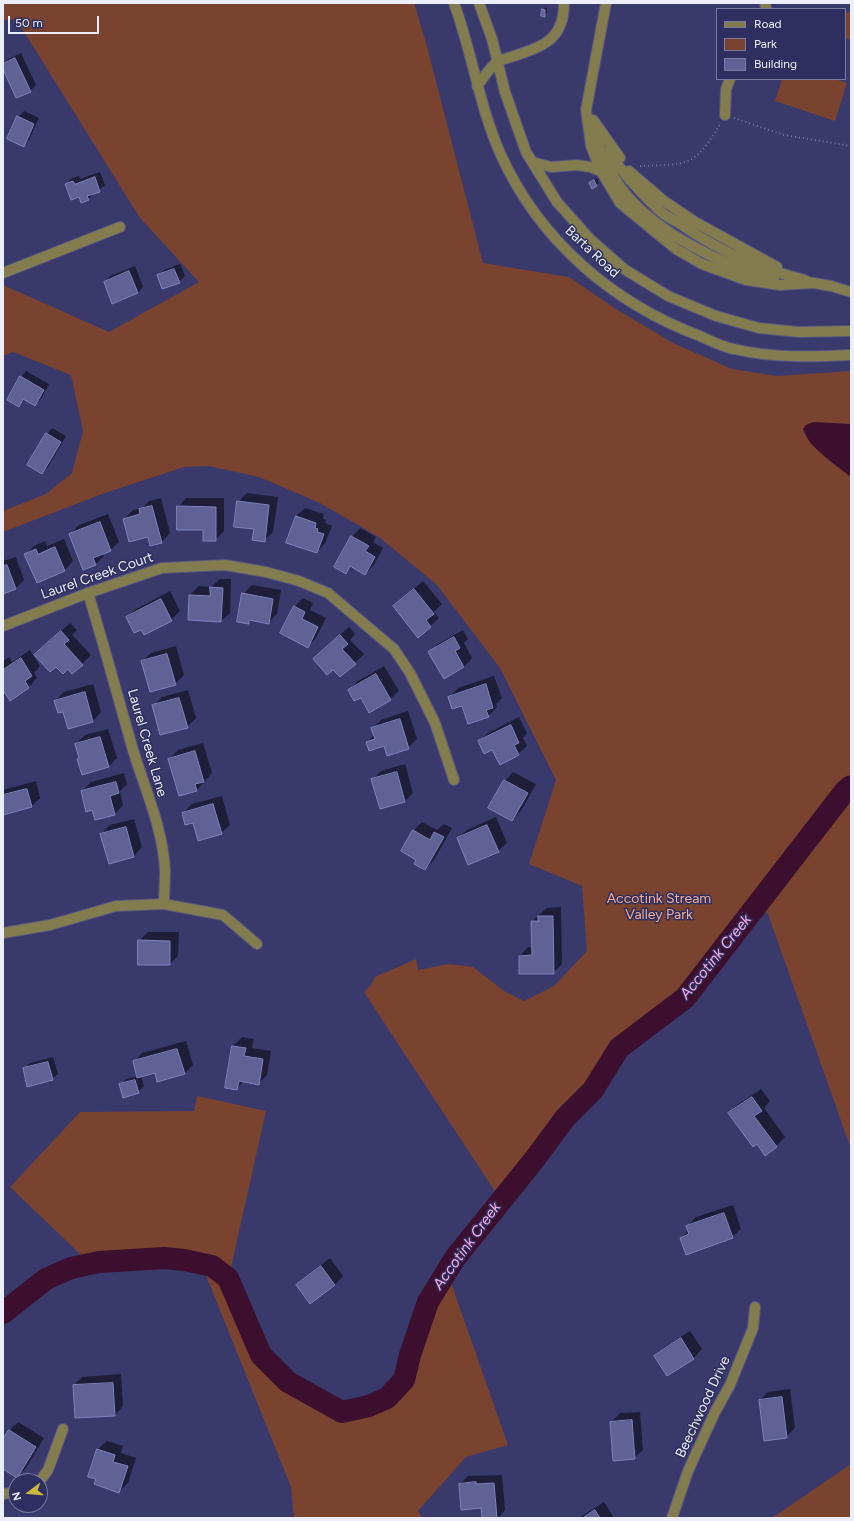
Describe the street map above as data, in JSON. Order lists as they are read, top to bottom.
{
  "streets": {
    "street": [
      "Barta Road",
      "Laurel Creek Court",
      "Laurel Creek Lane",
      "Beechwood Drive"
    ]
  },
  "crossings": [
    ["Laurel Creek Court", "Laurel Creek Lane"]
  ],
  "water": ["Accotink Creek"],
  "parks": ["Accotink Stream Valley Park"],
  "legend": ["Road", "Park", "Building"],
  "scale_bar": "50 m",
  "north": "left"
}
